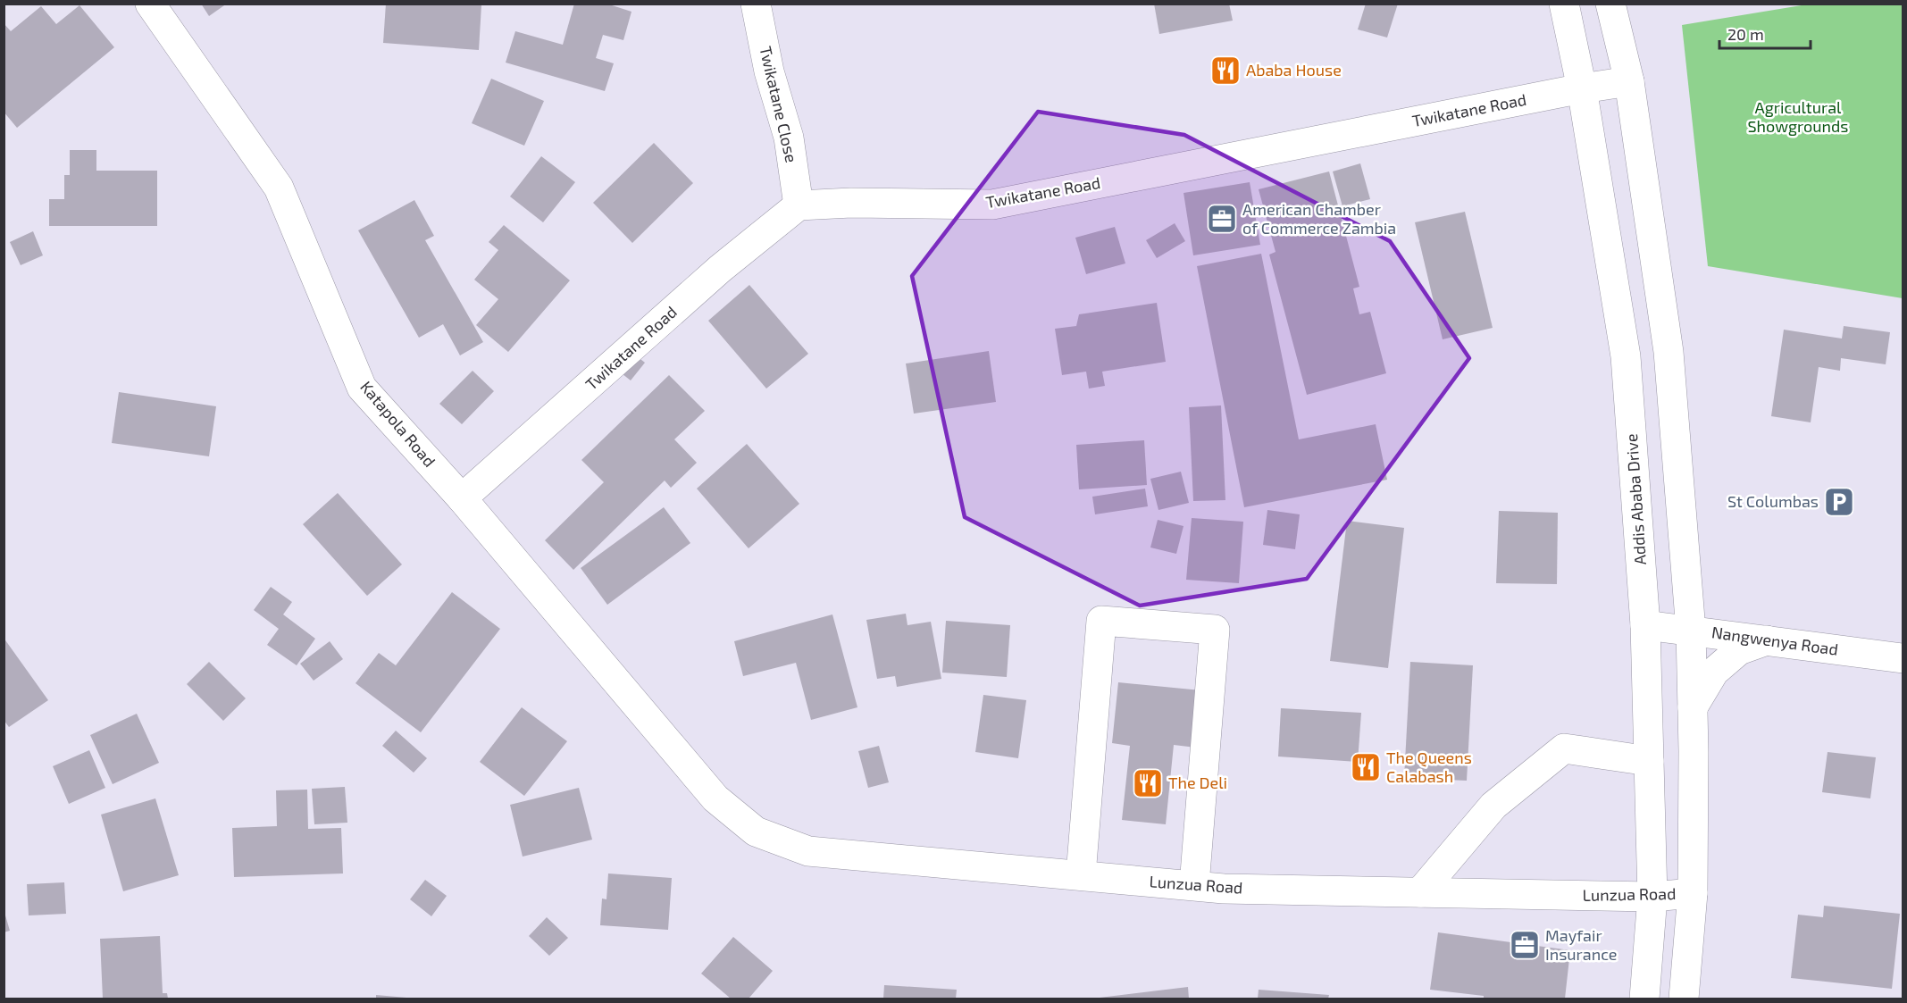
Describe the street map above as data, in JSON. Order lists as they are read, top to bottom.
{
  "streets": {
    "street": [
      "Twikatane Close",
      "Twikatane Road",
      "Katapola Road",
      "Addis Ababa Drive",
      "Nangwenya Road",
      "Lunzua Road"
    ]
  },
  "crossings": [
    ["Twikatane Close", "Twikatane Road"],
    ["Twikatane Road", "Katapola Road"],
    ["Twikatane Road", "Addis Ababa Drive"],
    ["Katapola Road", "Lunzua Road"],
    ["Addis Ababa Drive", "Nangwenya Road"],
    ["Addis Ababa Drive", "Lunzua Road"]
  ],
  "parks": ["Agricultural Showgrounds"],
  "places": {
    "restaurant": ["Ababa House", "The Queens Calabash", "The Deli"],
    "office": ["American Chamber of Commerce Zambia", "Mayfair Insurance"],
    "parking": ["St Columbas"]
  },
  "scale_bar": "20 m"
}
